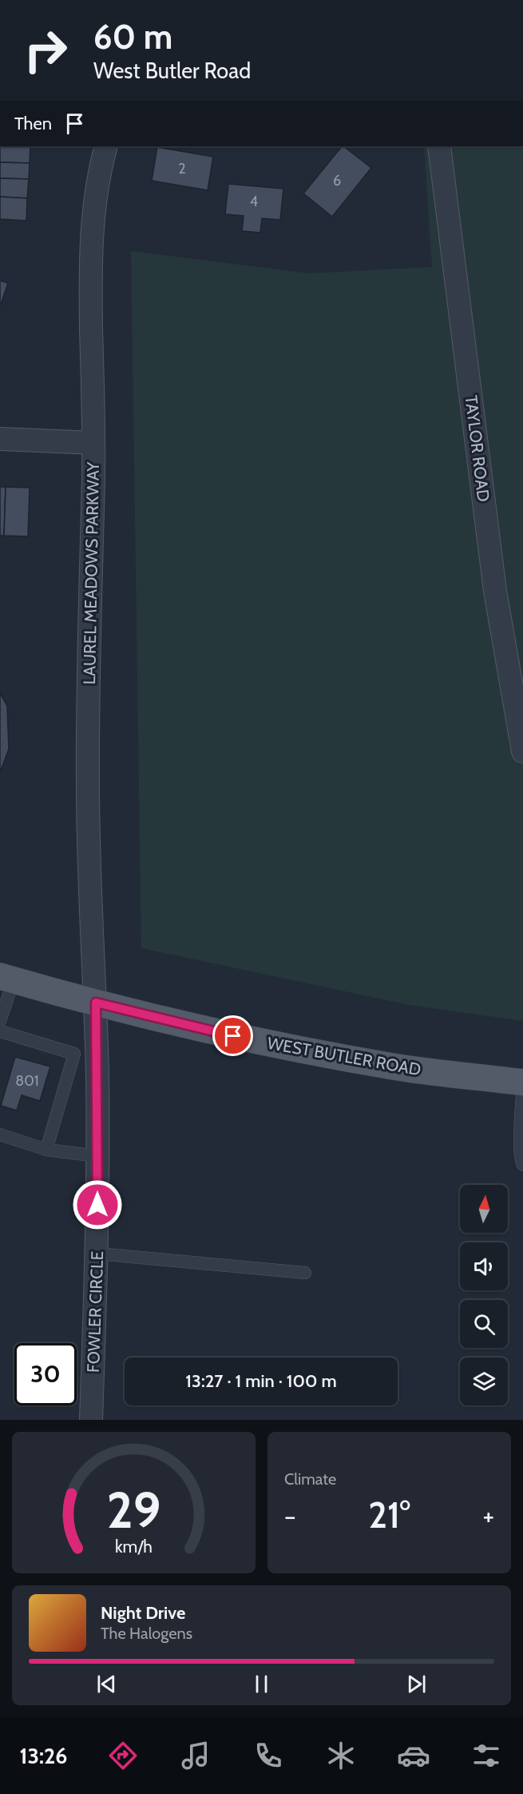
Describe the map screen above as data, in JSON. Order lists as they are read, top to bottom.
{
  "streets": {
    "main road": ["WEST BUTLER ROAD"],
    "street": ["TAYLOR ROAD", "LAUREL MEADOWS PARKWAY", "FOWLER CIRCLE"]
  },
  "crossings": [
    ["LAUREL MEADOWS PARKWAY", "WEST BUTLER ROAD"],
    ["LAUREL MEADOWS PARKWAY", "FOWLER CIRCLE"],
    ["WEST BUTLER ROAD", "FOWLER CIRCLE"]
  ],
  "house_numbers": [
    "2",
    "6",
    "4",
    "801"
  ],
  "north": "top",
  "page": {
    "turn": ["60 m", "West Butler Road"],
    "then": "Then",
    "limit": "30",
    "trip": "13:27 · 1 min · 100 m",
    "tile": "Climate",
    "heat": ["−", "21°", "+"],
    "song": ["Night Drive", "The Halogens"],
    "tabs": "13:26",
    "gauge": ["29", "km/h"]
  }
}
